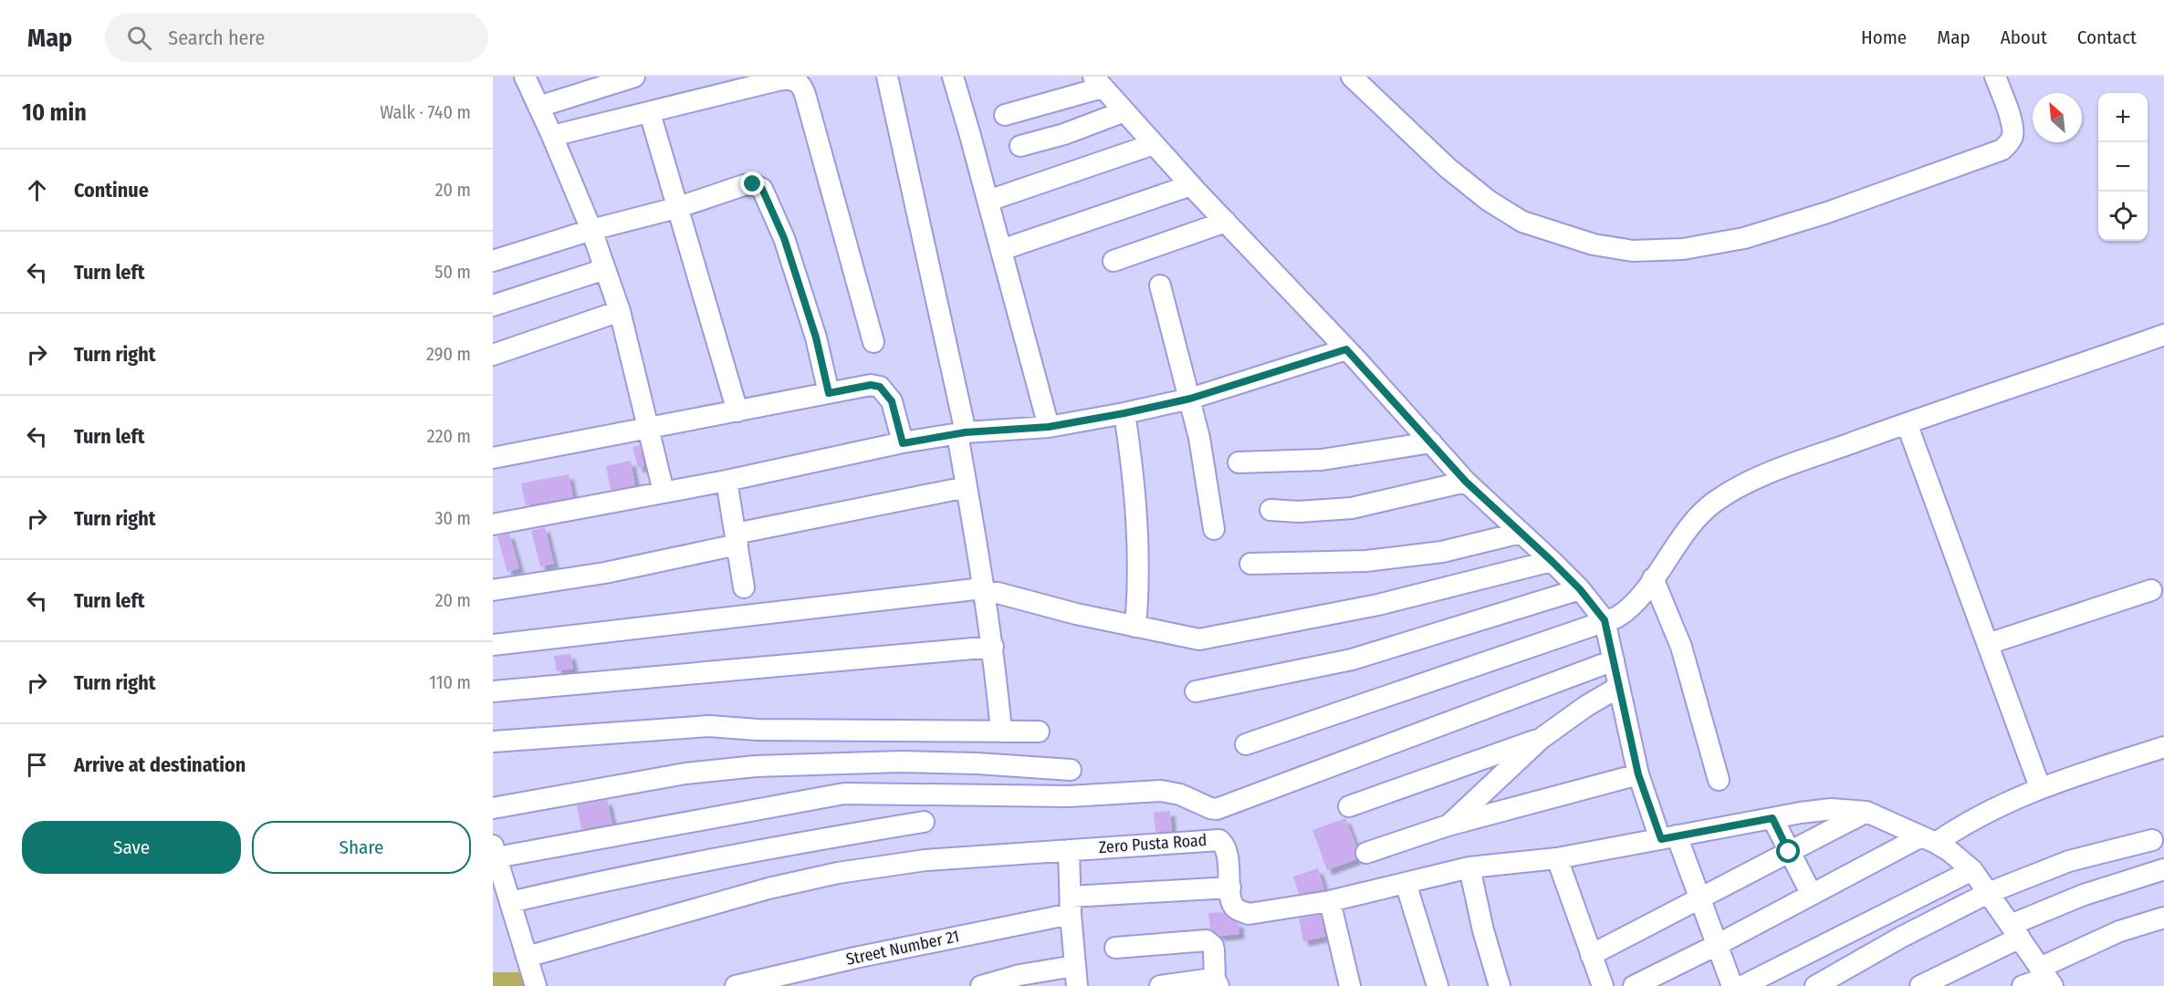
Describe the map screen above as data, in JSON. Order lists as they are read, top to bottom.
{
  "streets": {
    "street": ["Zero Pusta Road", "Street Number 21"]
  },
  "crossings": [
    ["Zero Pusta Road", "Street Number 21"]
  ],
  "north": "top left",
  "page": {
    "header": "Map",
    "search": "Search here",
    "nav": [
      "Home",
      "Map",
      "About",
      "Contact"
    ],
    "heading": ["10 min", "Walk · 740 m"],
    "map_buttons": ["+", "−"],
    "list": [
      ["Continue", "20 m"],
      ["Turn left", "50 m"],
      ["Turn right", "290 m"],
      ["Turn left", "220 m"],
      ["Turn right", "30 m"],
      ["Turn left", "20 m"],
      ["Turn right", "110 m"],
      "Arrive at destination"
    ],
    "buttons": ["Save", "Share"]
  }
}
